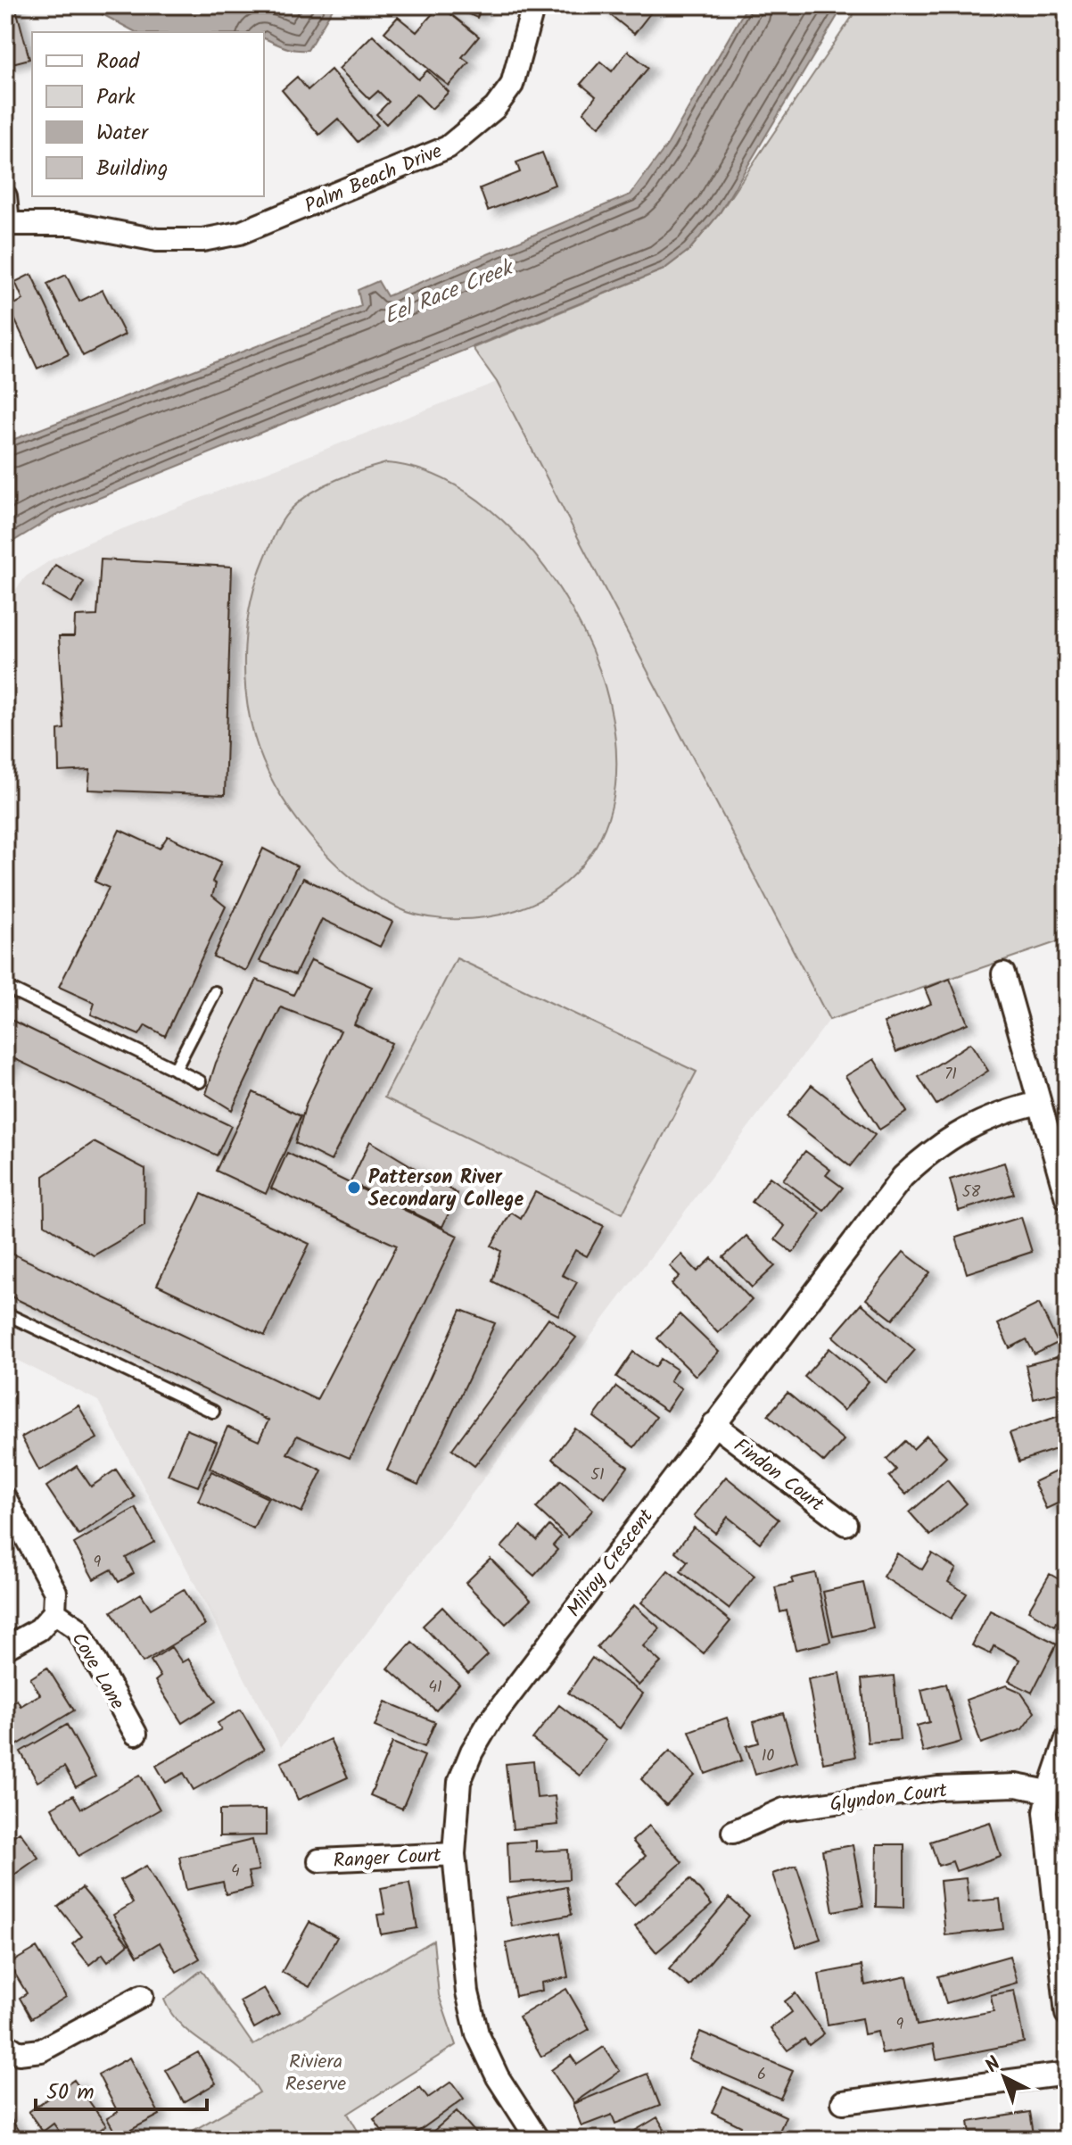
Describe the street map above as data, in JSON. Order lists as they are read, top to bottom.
{
  "streets": {
    "street": [
      "Palm Beach Drive",
      "Findon Court",
      "Milroy Crescent",
      "Cove Lane",
      "Glyndon Court",
      "Ranger Court"
    ]
  },
  "crossings": [
    ["Findon Court", "Milroy Crescent"],
    ["Milroy Crescent", "Ranger Court"]
  ],
  "water": ["Eel Race Creek"],
  "parks": ["Riviera Reserve"],
  "places": ["Patterson River Secondary College"],
  "house_numbers": [
    "71",
    "58",
    "51",
    "9",
    "41",
    "10",
    "4",
    "9",
    "6"
  ],
  "legend": [
    "Road",
    "Park",
    "Water",
    "Building"
  ],
  "scale_bar": "50 m",
  "north": "top left"
}
